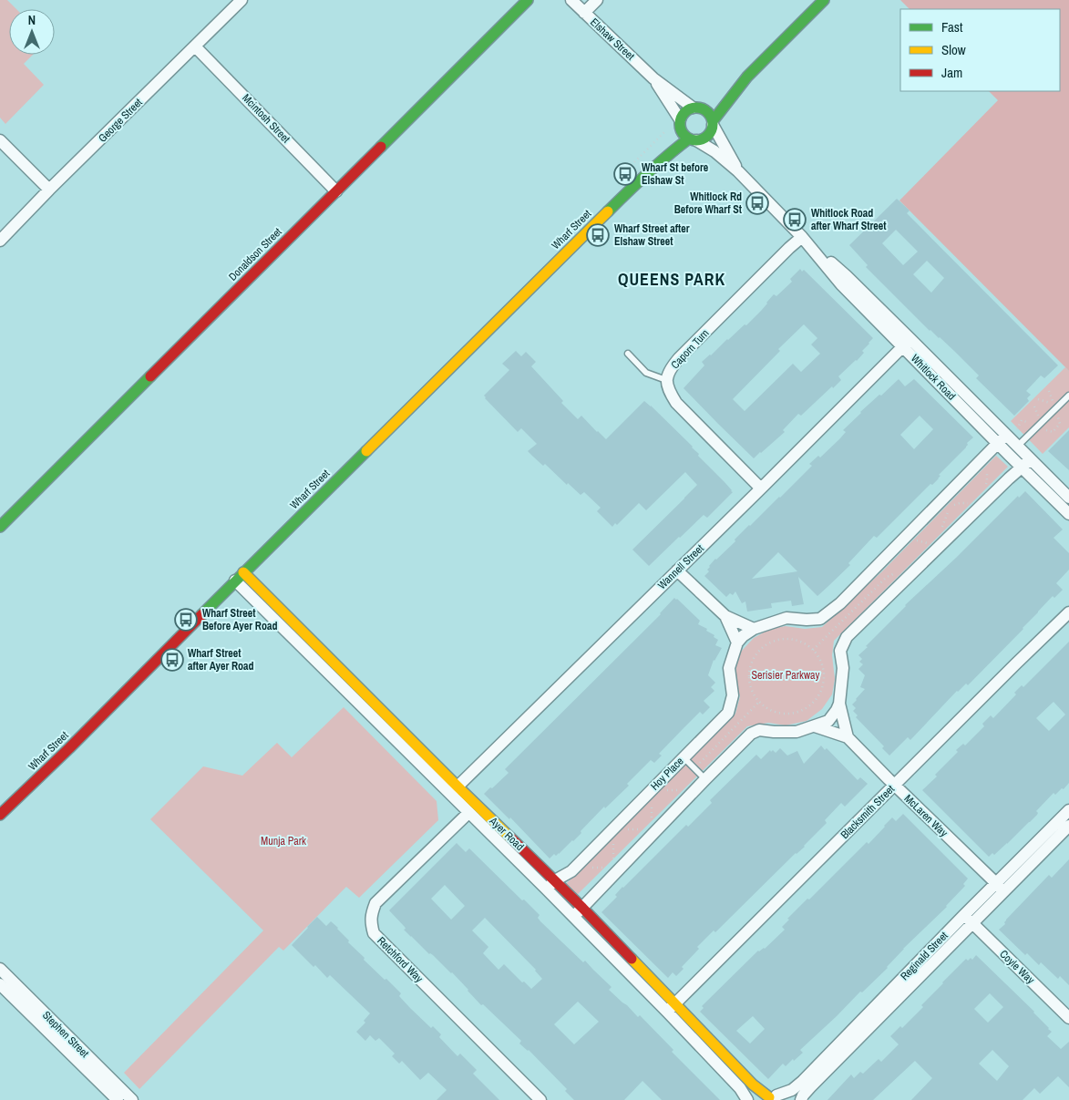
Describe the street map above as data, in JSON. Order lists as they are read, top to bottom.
{
  "streets": {
    "street": [
      "Elshaw Street",
      "Mcintosh Street",
      "George Street",
      "Wharf Street",
      "Donaldson Street",
      "Caporn Turn",
      "Whitlock Road",
      "Wannell Street",
      "Hoy Place",
      "Blacksmith Street",
      "McLaren Way",
      "Ayer Road",
      "Reginald Street",
      "Retchford Way",
      "Coyle Way",
      "Stephen Street"
    ]
  },
  "crossings": [
    ["Elshaw Street", "Wharf Street"],
    ["Elshaw Street", "Whitlock Road"],
    ["Mcintosh Street", "George Street"],
    ["Mcintosh Street", "Donaldson Street"],
    ["Wharf Street", "Whitlock Road"],
    ["Wharf Street", "Ayer Road"],
    ["Caporn Turn", "Whitlock Road"],
    ["Caporn Turn", "Wannell Street"],
    ["Whitlock Road", "Wannell Street"],
    ["Wannell Street", "Ayer Road"],
    ["Hoy Place", "Ayer Road"],
    ["Blacksmith Street", "McLaren Way"],
    ["Blacksmith Street", "Ayer Road"],
    ["McLaren Way", "Reginald Street"],
    ["Ayer Road", "Reginald Street"],
    ["Ayer Road", "Retchford Way"],
    ["Reginald Street", "Coyle Way"]
  ],
  "districts": ["QUEENS PARK"],
  "parks": ["Serisier Parkway", "Munja Park"],
  "places": {
    "bus stop": [
      "Wharf St before Elshaw St",
      "Whitlock Rd Before Wharf St",
      "Whitlock Road after Wharf Street",
      "Wharf Street after Elshaw Street",
      "Wharf Street Before Ayer Road",
      "Wharf Street after Ayer Road"
    ]
  },
  "legend": ["Fast", "Slow", "Jam"],
  "north": "top"
}
